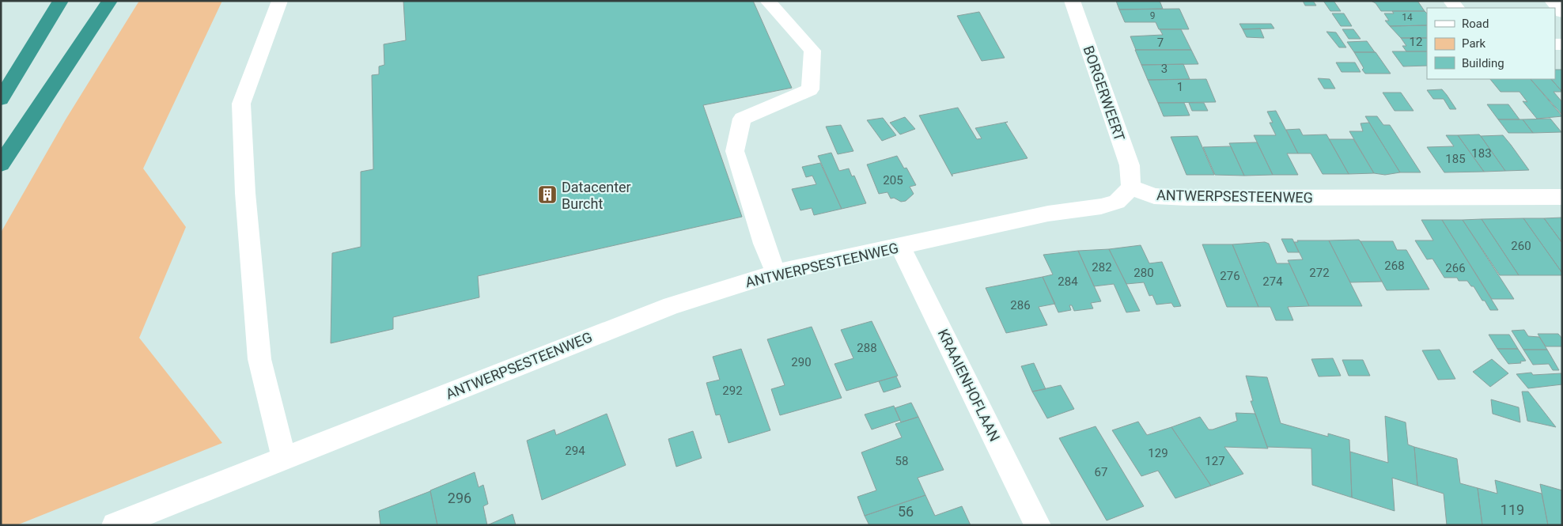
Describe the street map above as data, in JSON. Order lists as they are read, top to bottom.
{
  "streets": {
    "street": ["BORGERWEERT", "ANTWERPSESTEENWEG", "KRAAIENHOFLAAN"]
  },
  "crossings": [
    ["BORGERWEERT", "ANTWERPSESTEENWEG"],
    ["ANTWERPSESTEENWEG", "KRAAIENHOFLAAN"]
  ],
  "places": {
    "building": ["Datacenter Burcht"]
  },
  "house_numbers": [
    "9",
    "14",
    "12",
    "7",
    "3",
    "1",
    "183",
    "185",
    "205",
    "260",
    "268",
    "282",
    "266",
    "280",
    "272",
    "276",
    "284",
    "274",
    "286",
    "288",
    "290",
    "292",
    "294",
    "129",
    "58",
    "127",
    "67",
    "296",
    "119",
    "56"
  ],
  "legend": ["Road", "Park", "Building"]
}
